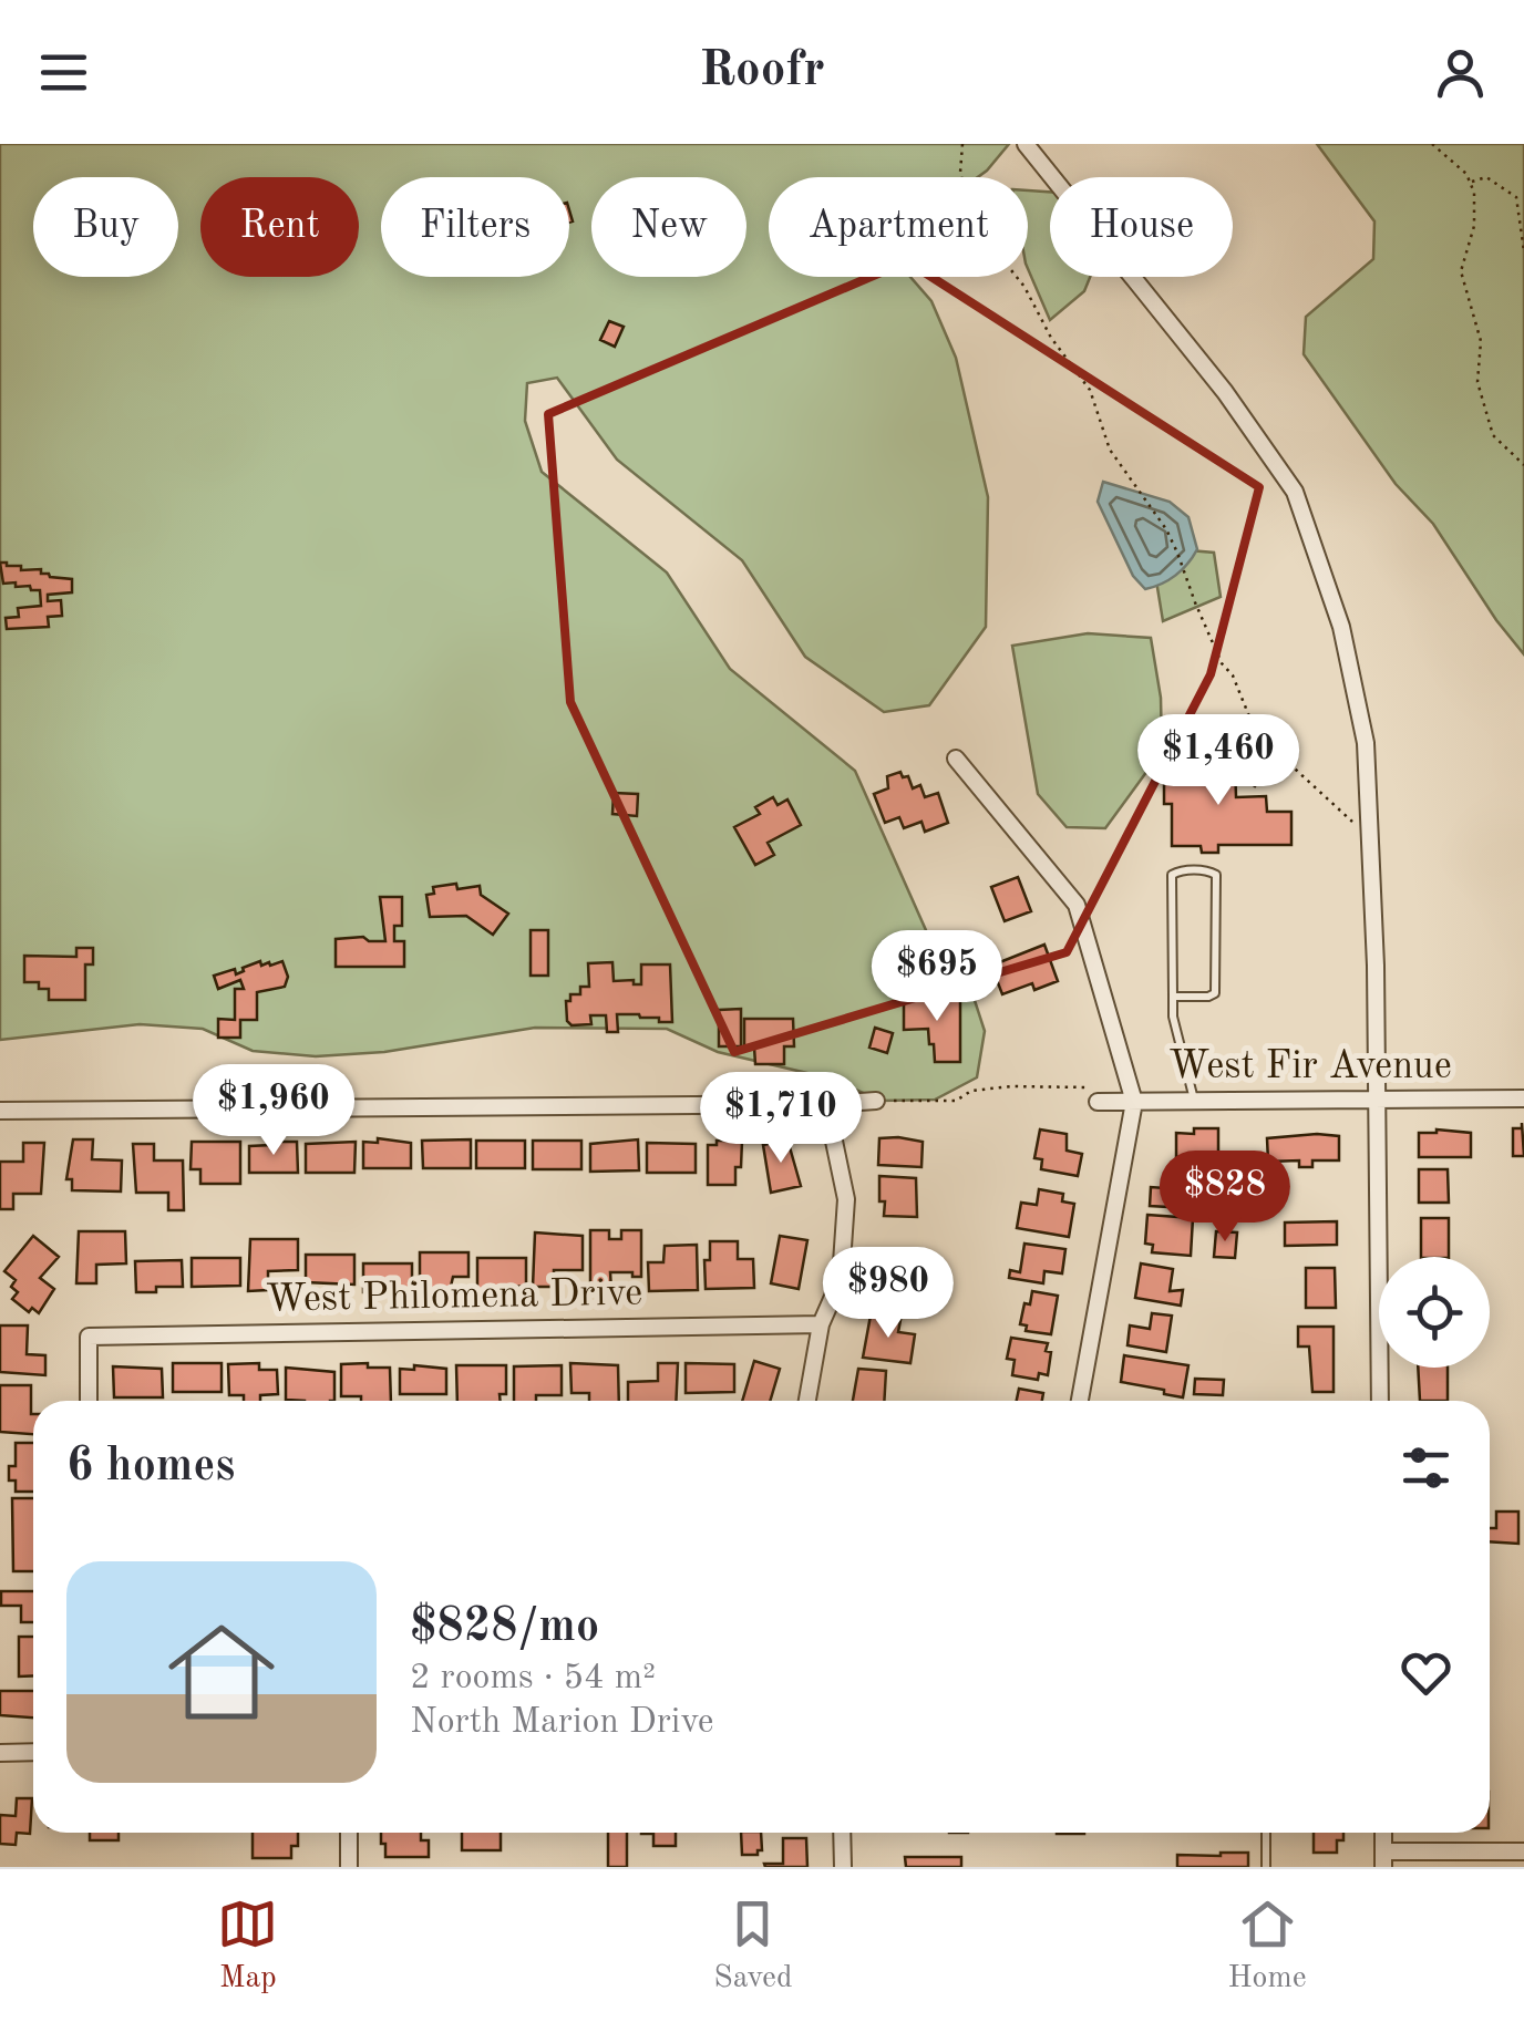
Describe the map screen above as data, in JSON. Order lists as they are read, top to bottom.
{
  "streets": {
    "street": ["West Fir Avenue", "West Philomena Drive"]
  },
  "page": {
    "header": "Roofr",
    "chip": [
      "Buy",
      "Rent",
      "Filters",
      "New",
      "Apartment",
      "House"
    ],
    "price": [
      "$1,460",
      "$695",
      "$1,960",
      "$1,710",
      "$828",
      "$980"
    ],
    "heading": "6 homes",
    "list": [
      {
        "name": "$828/mo",
        "note": "2 rooms · 54 m² · North Marion Drive"
      }
    ],
    "tabs": ["Map", "Saved", "Home"]
  }
}
